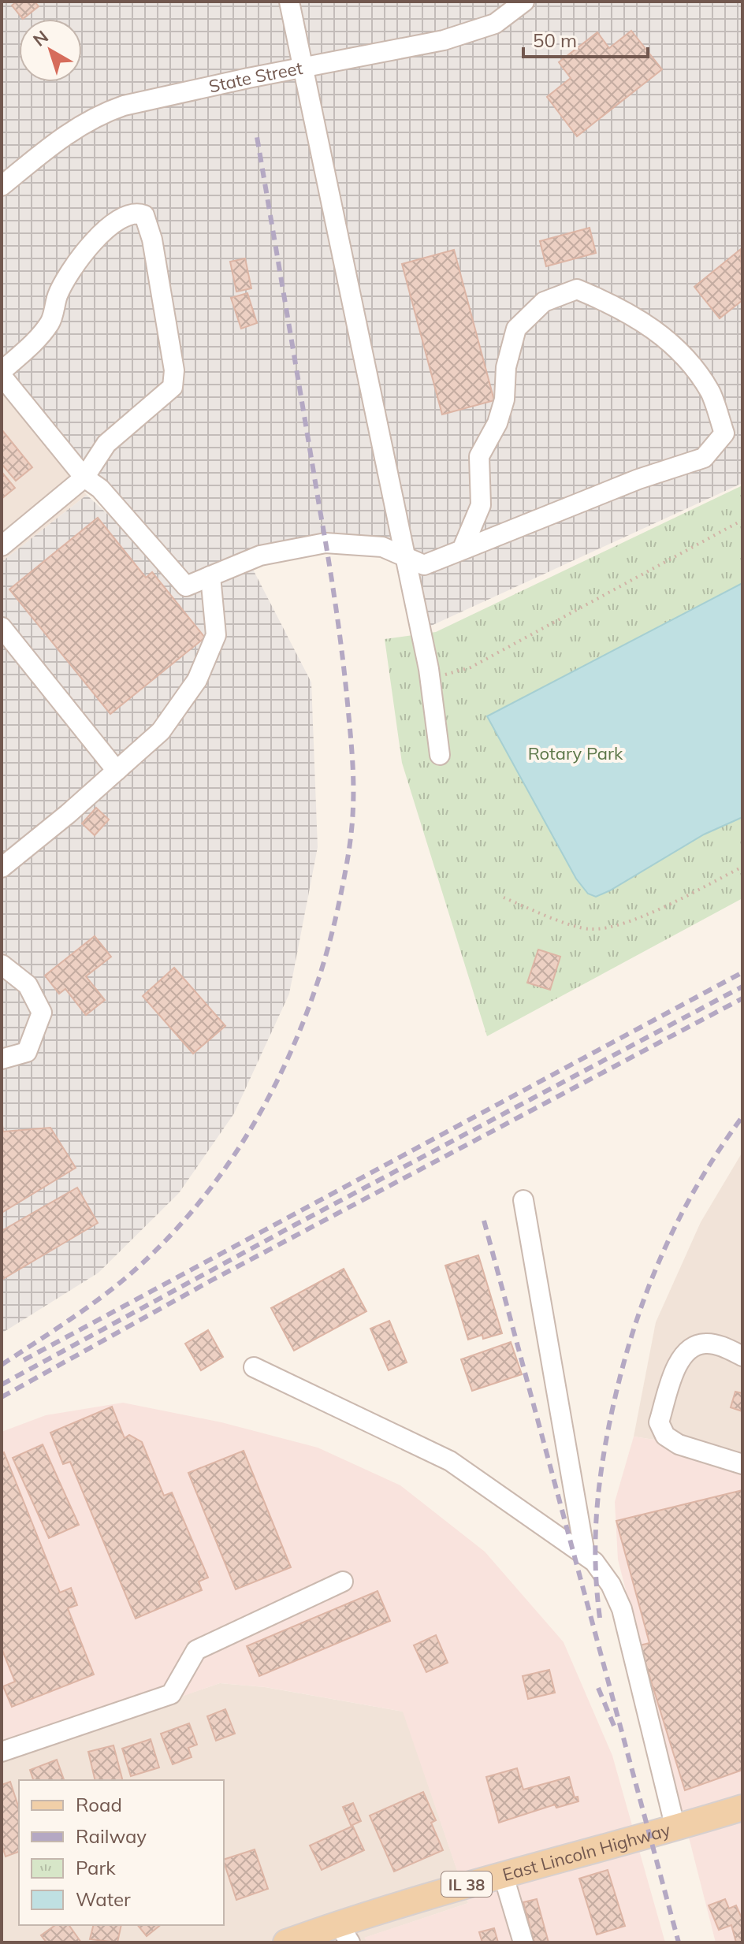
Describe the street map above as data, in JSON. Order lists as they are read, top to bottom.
{
  "streets": {
    "main road": ["East Lincoln Highway", "IL 38"],
    "street": ["State Street"]
  },
  "parks": ["Rotary Park"],
  "legend": [
    "Road",
    "Railway",
    "Park",
    "Water"
  ],
  "scale_bar": "50 m",
  "north": "top left"
}
